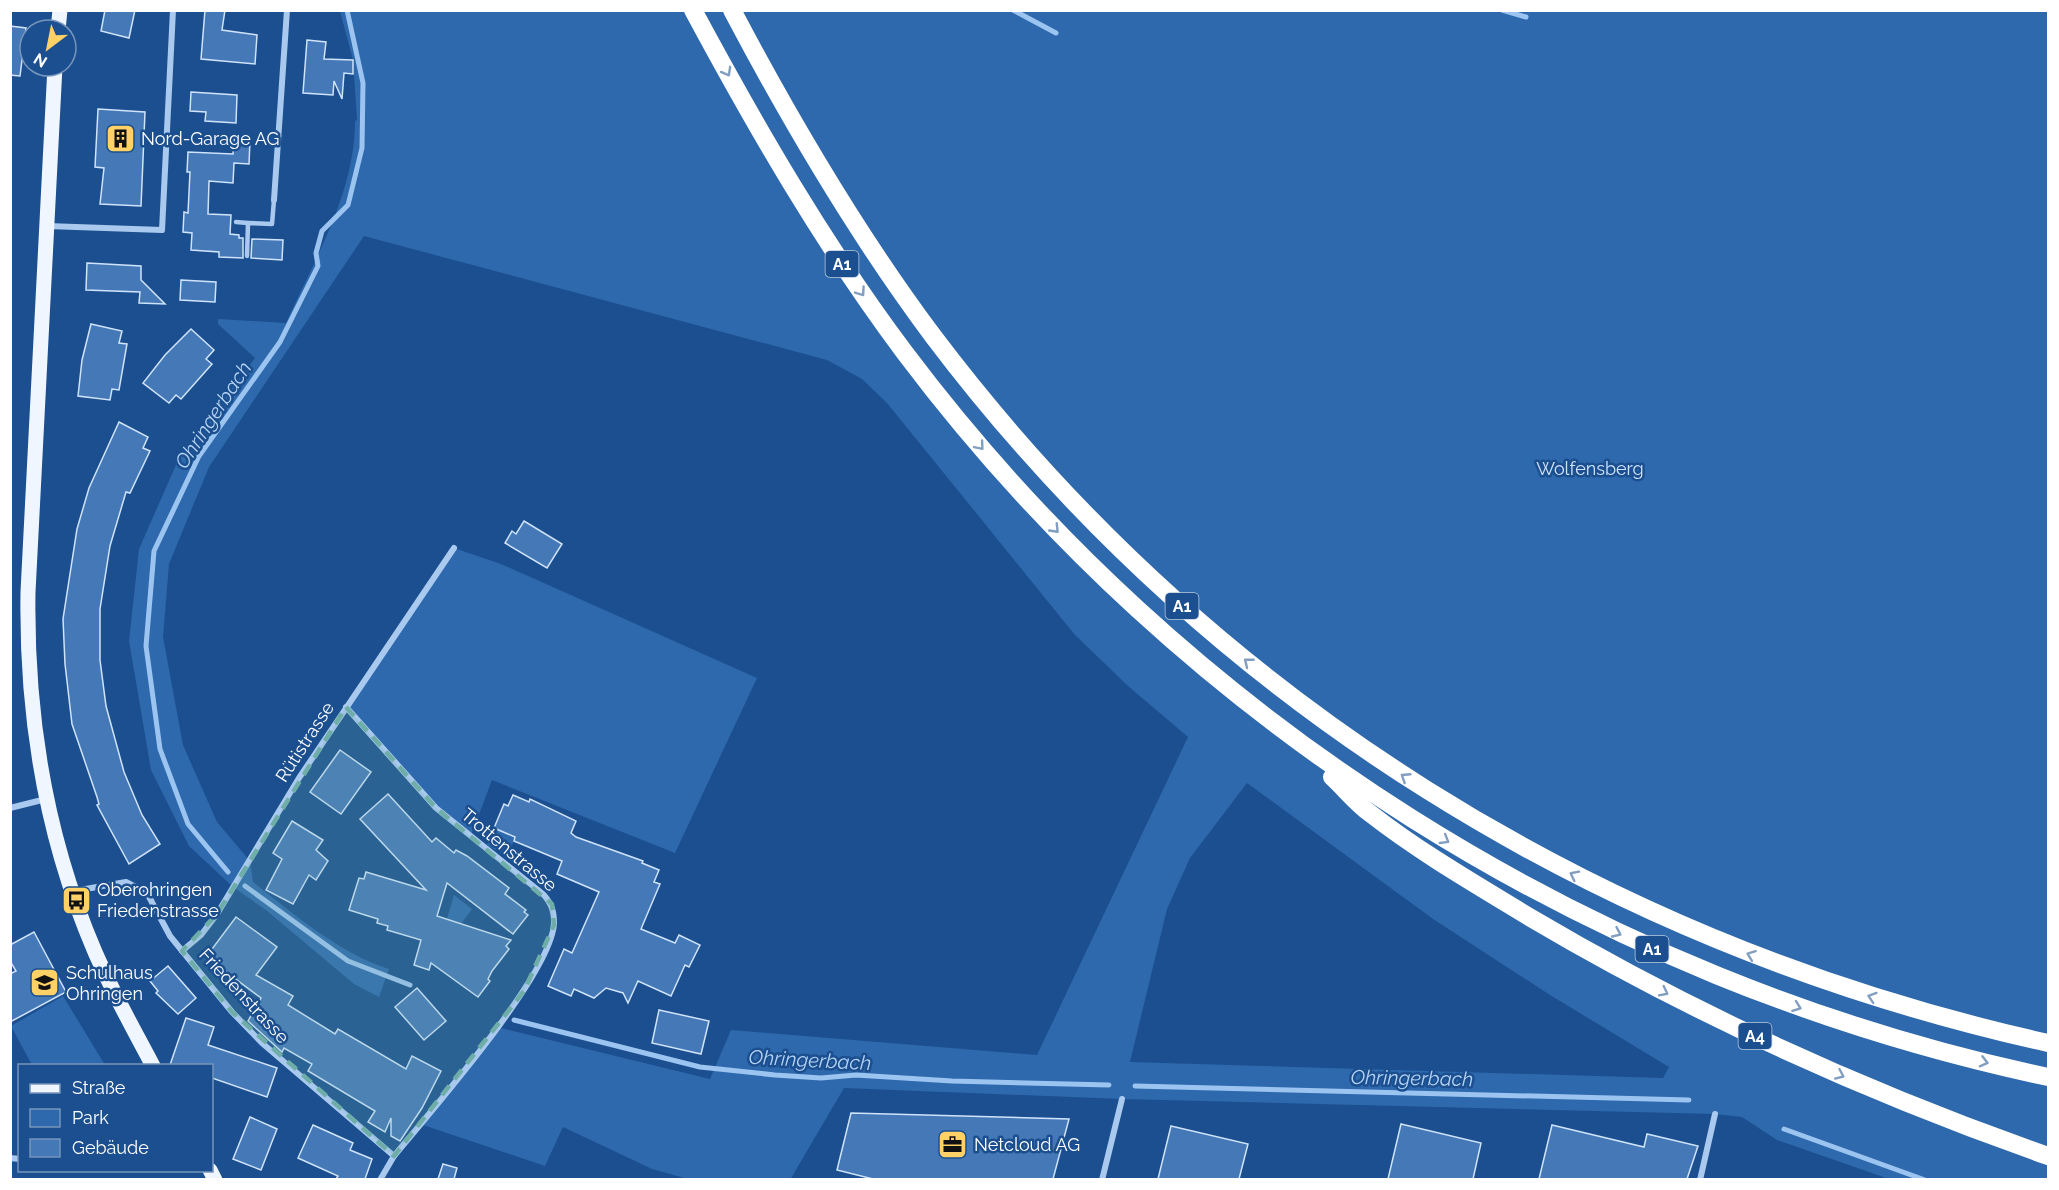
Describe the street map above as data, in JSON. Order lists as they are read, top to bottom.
{
  "streets": {
    "highway": ["A1", "A4"],
    "street": ["Rütistrasse", "Trottenstrasse", "Friedenstrasse"]
  },
  "crossings": [
    ["A1", "A4"],
    ["Rütistrasse", "Trottenstrasse"],
    ["Rütistrasse", "Friedenstrasse"],
    ["Trottenstrasse", "Friedenstrasse"]
  ],
  "water": ["Ohringerbach"],
  "parks": ["Wolfensberg"],
  "places": {
    "building": ["Nord-Garage AG"],
    "bus stop": ["Oberohringen Friedenstrasse"],
    "school or university": ["Schulhaus Ohringen"],
    "office": ["Netcloud AG"]
  },
  "legend": ["Straße", "Park", "Gebäude"],
  "north": "bottom left"
}
